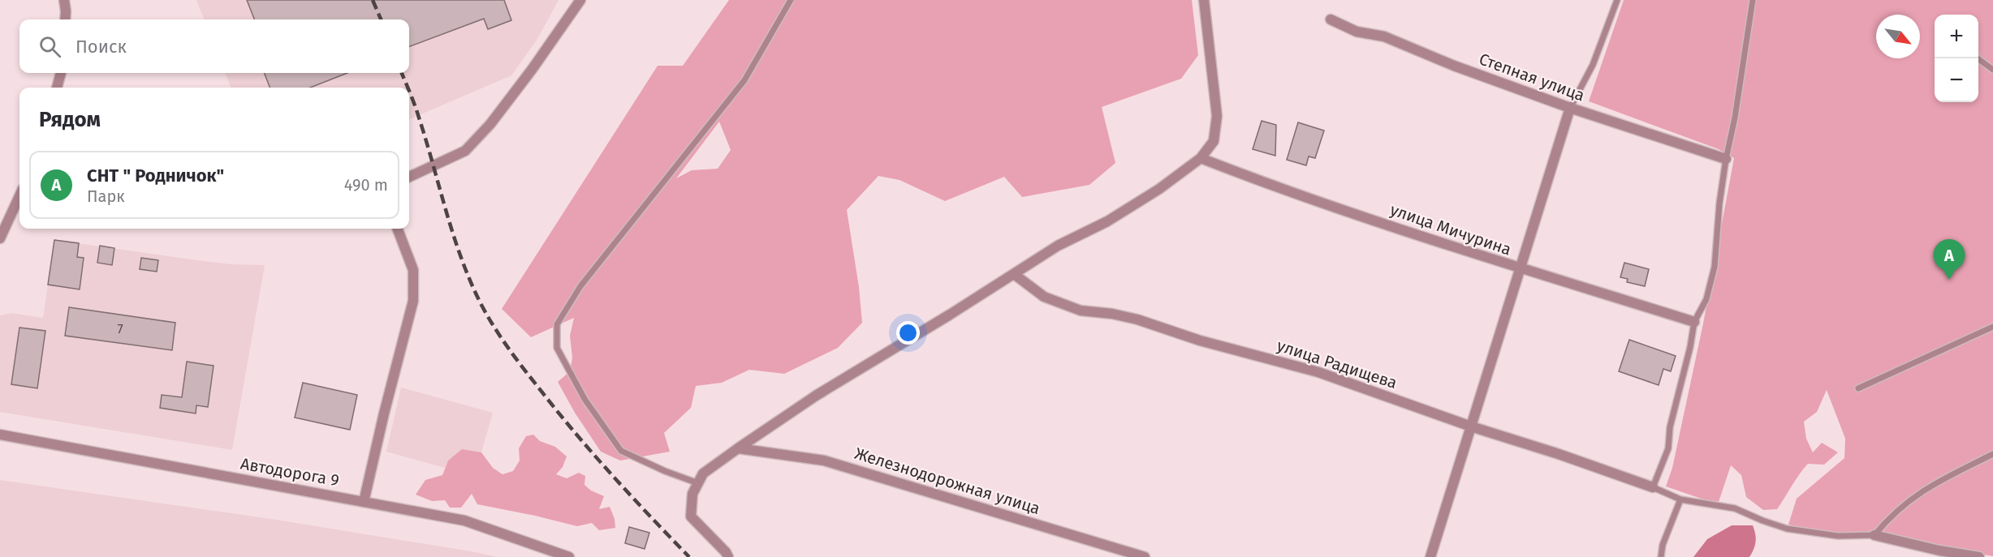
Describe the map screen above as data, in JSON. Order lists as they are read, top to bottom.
{
  "streets": {
    "street": [
      "Степная улица",
      "улица Мичурина",
      "улица Радищева",
      "Автодорога 9",
      "Железнодорожная улица"
    ]
  },
  "house_numbers": ["7"],
  "north": "bottom right",
  "page": {
    "map_buttons": ["+", "−"],
    "search": "Поиск",
    "heading": "Рядом",
    "list": [
      {
        "mark": "A",
        "name": "СНТ \" Родничок\"",
        "note": "Парк",
        "value": "490 m"
      }
    ],
    "pins": "A"
  }
}
